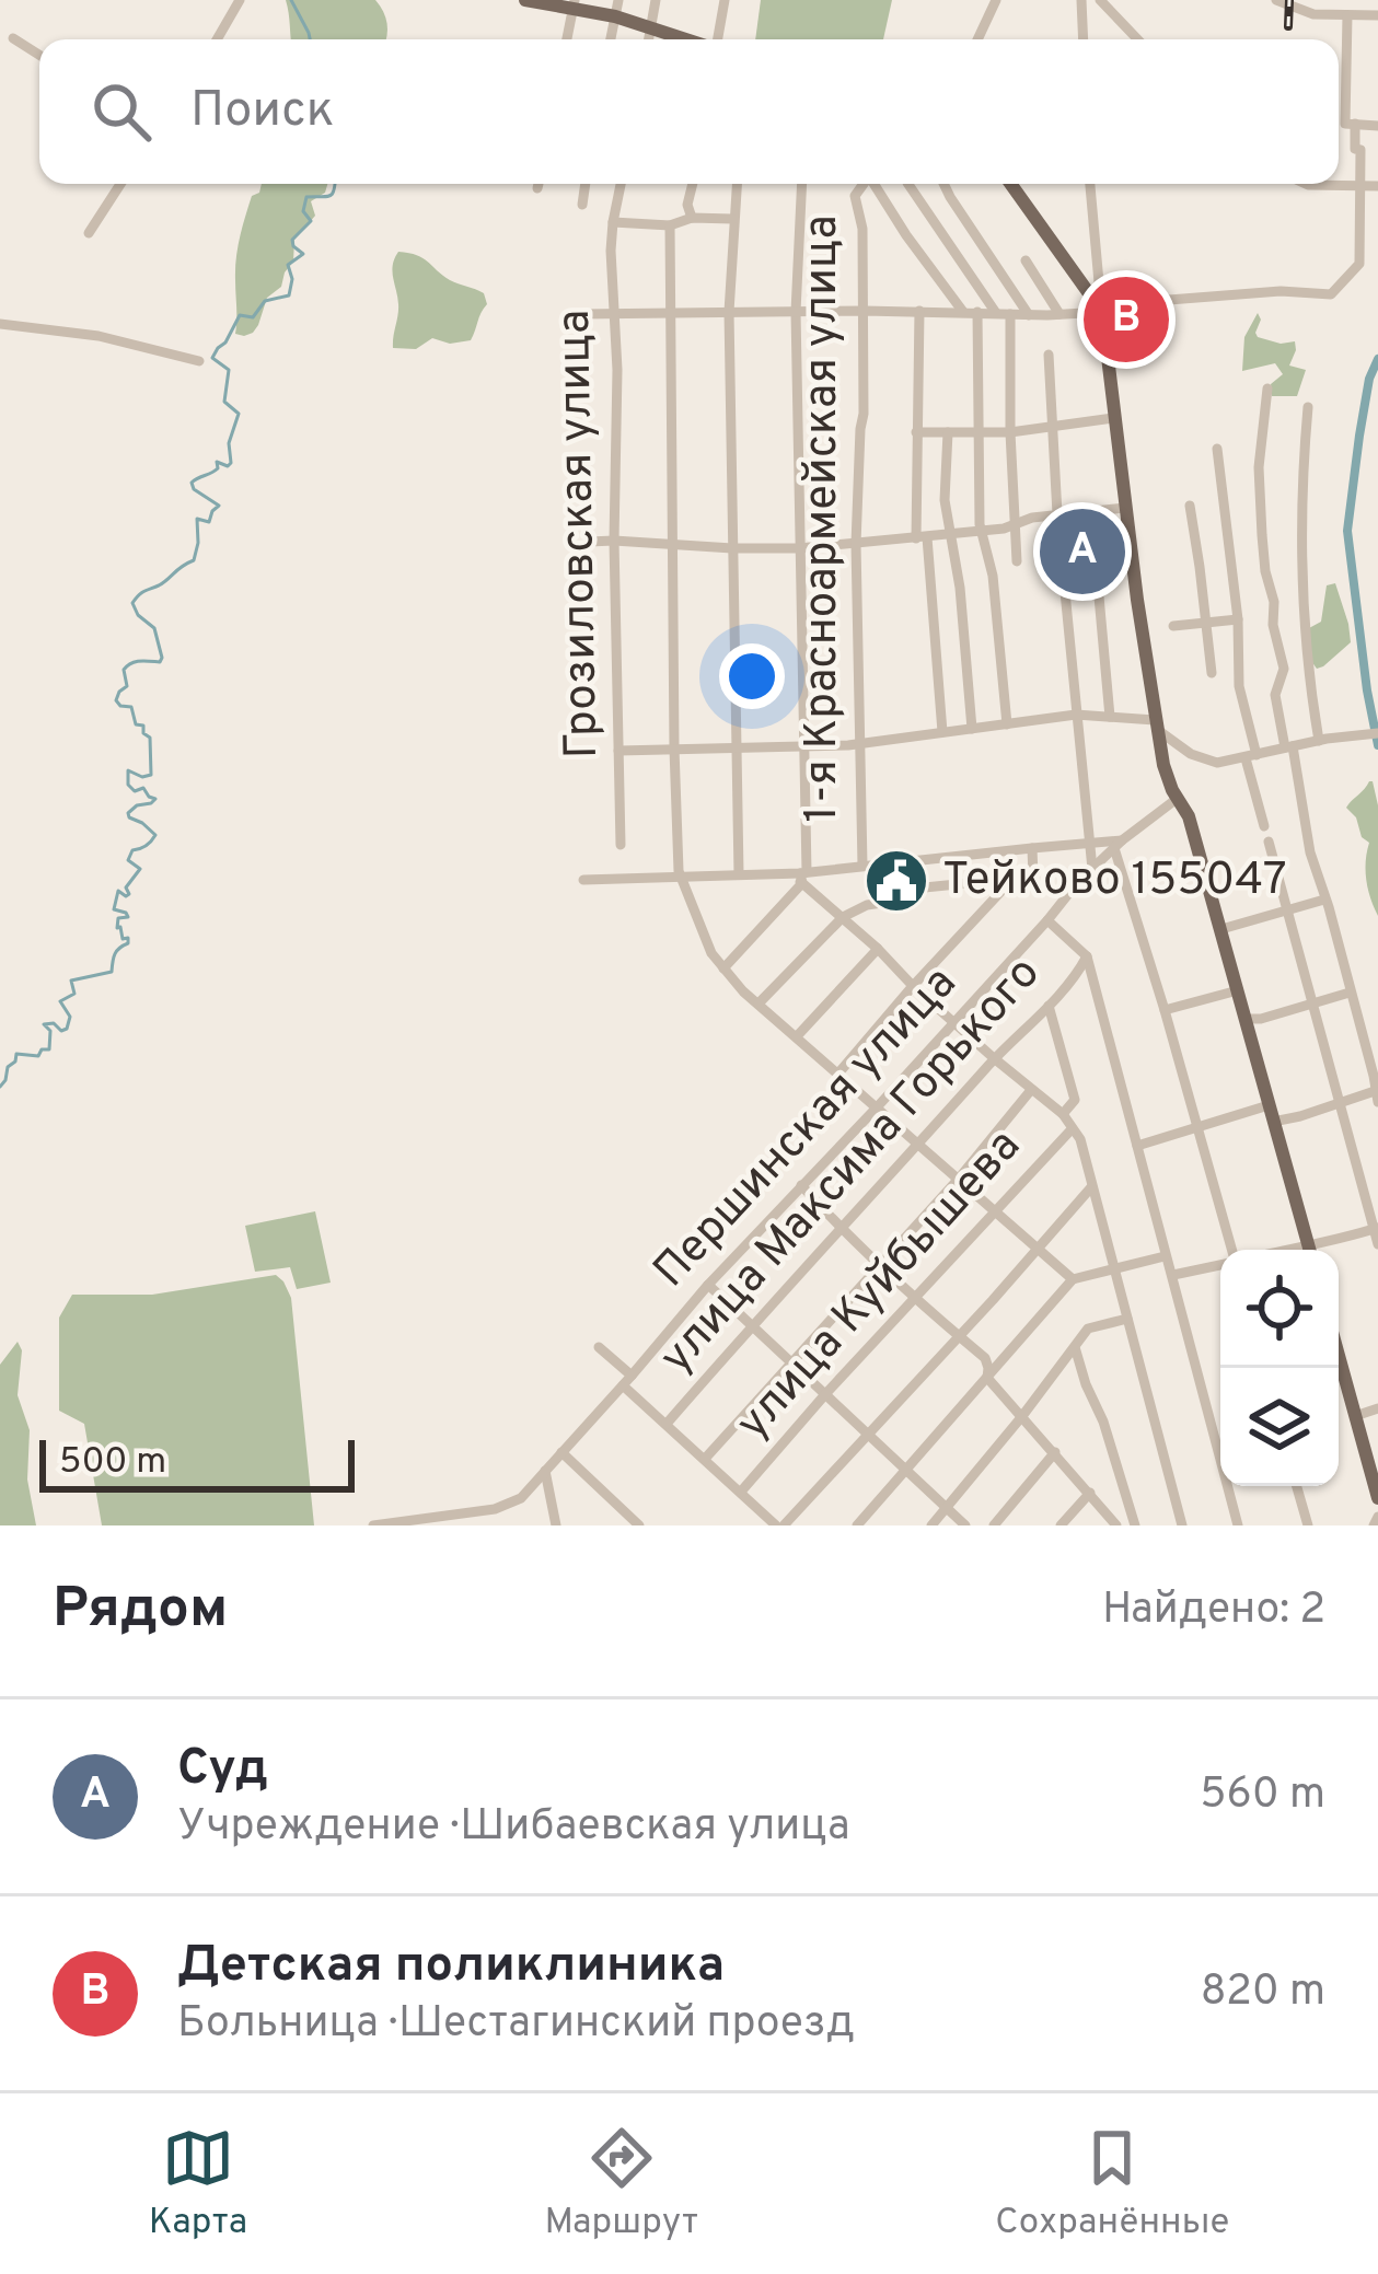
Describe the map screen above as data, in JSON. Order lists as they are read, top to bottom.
{
  "streets": {
    "street": [
      "1-я Красноармейская улица",
      "Грозиловская улица",
      "Першинская улица",
      "улица Максима Горького",
      "улица Куйбышева"
    ]
  },
  "places": {
    "public building": ["Тейково 155047"]
  },
  "scale_bar": "500 m",
  "page": {
    "search": "Поиск",
    "pins": ["B", "A"],
    "scale": "500 m",
    "heading": ["Рядом", "Найдено: 2"],
    "list": [
      {
        "mark": "A",
        "name": "Суд",
        "note": "Учреждение · Шибаевская улица",
        "value": "560 m"
      },
      {
        "mark": "B",
        "name": "Детская поликлиника",
        "note": "Больница · Шестагинский проезд",
        "value": "820 m"
      }
    ],
    "nav": ["Карта", "Маршрут", "Сохранённые"]
  }
}
